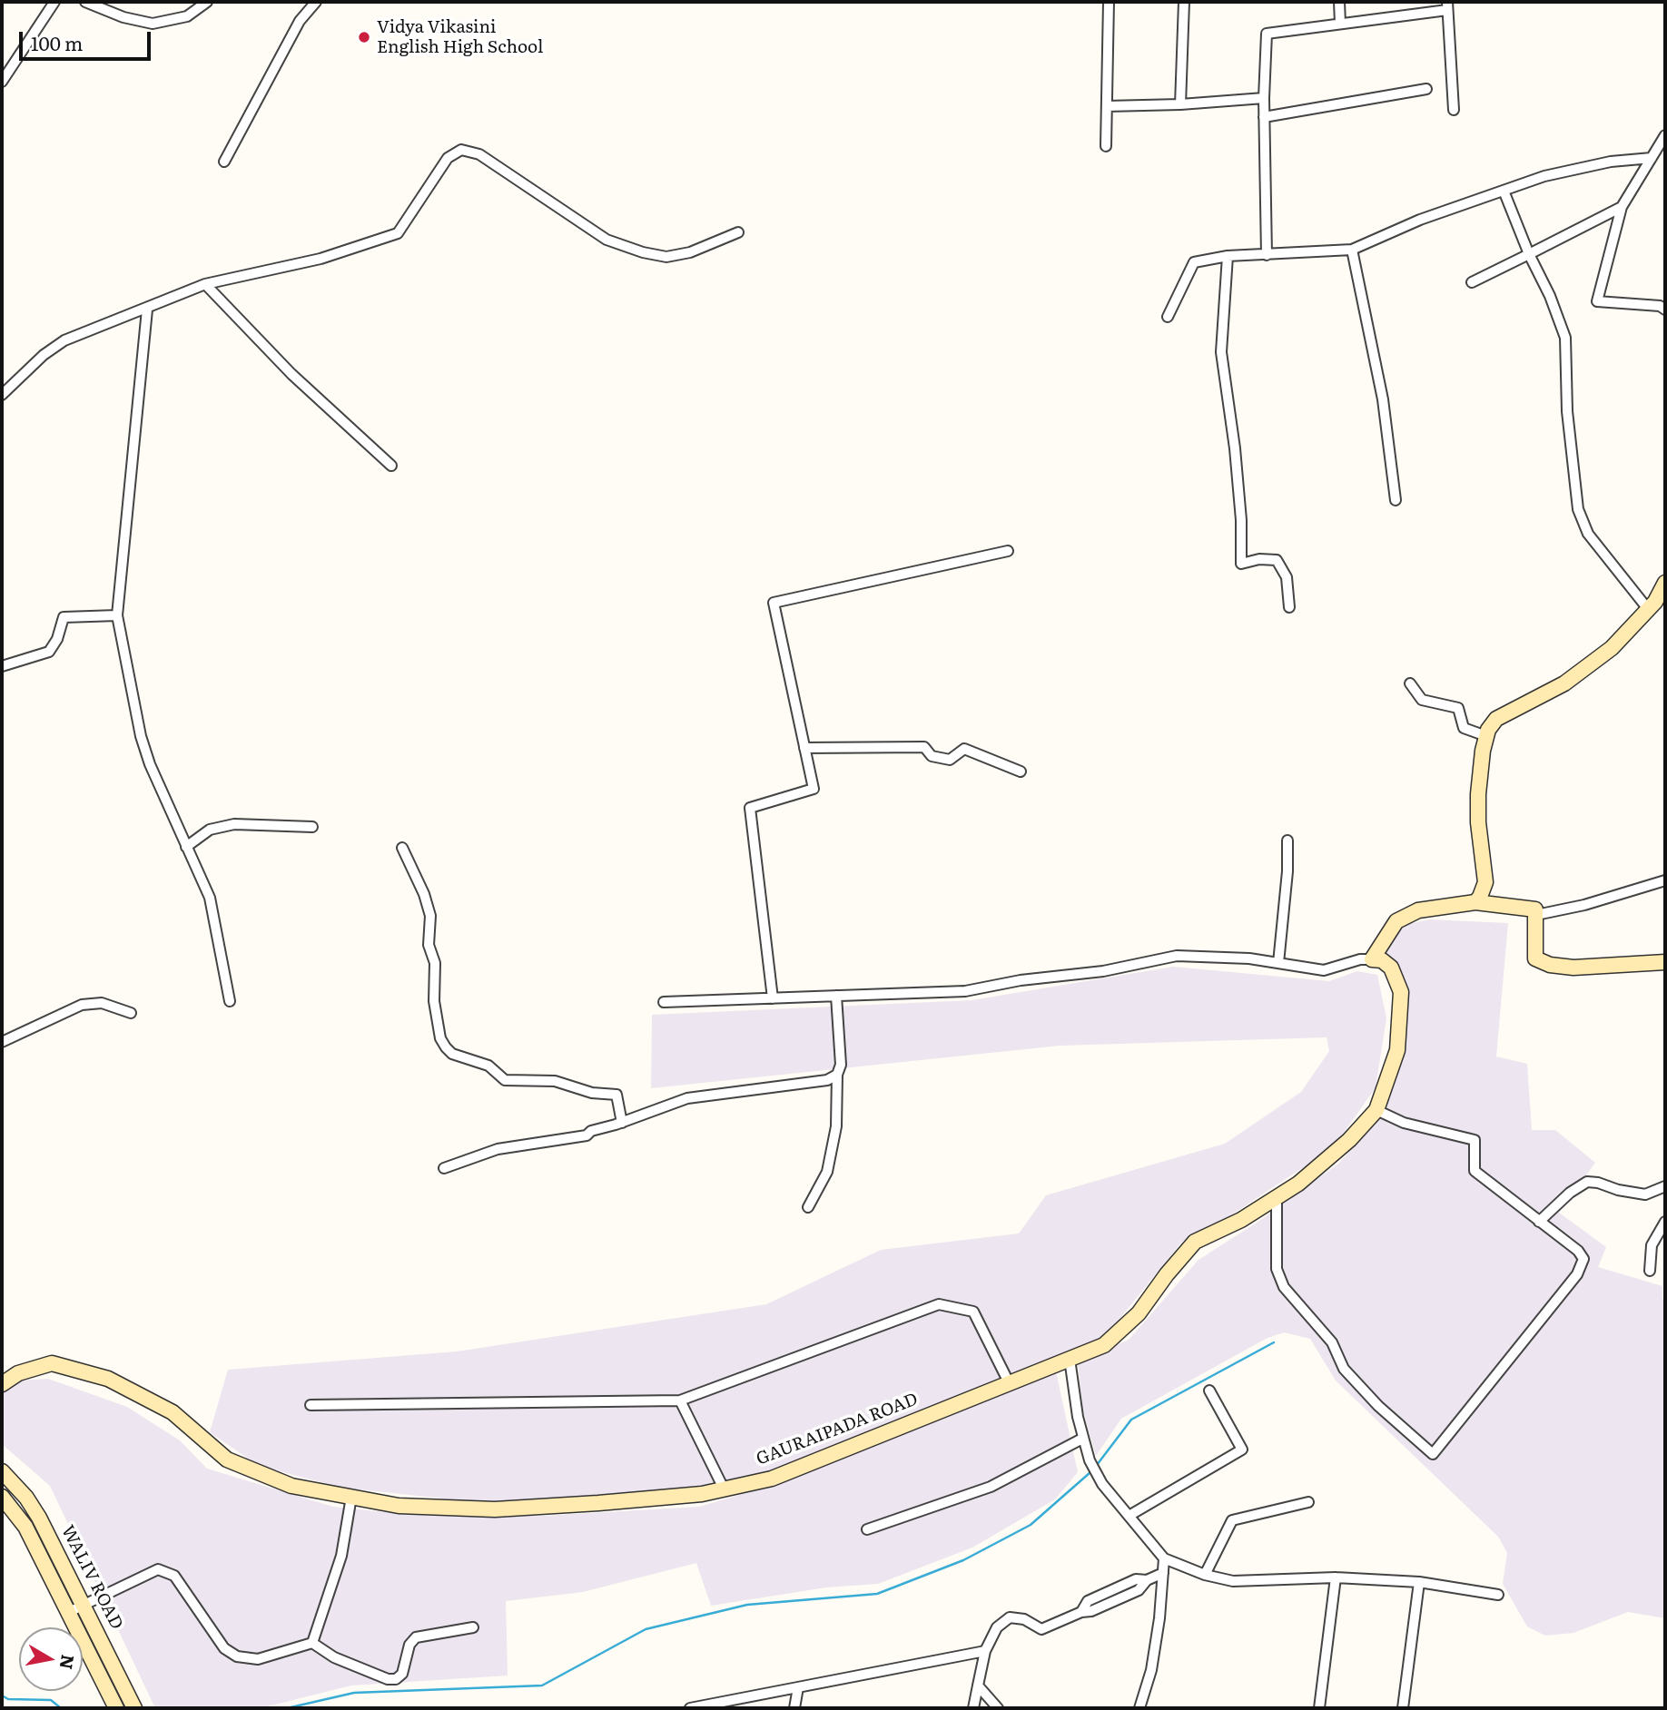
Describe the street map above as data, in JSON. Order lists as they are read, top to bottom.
{
  "streets": {
    "street": ["GAURAIPADA ROAD", "WALIV ROAD"]
  },
  "places": ["Vidya Vikasini English High School"],
  "scale_bar": "100 m",
  "north": "right"
}
